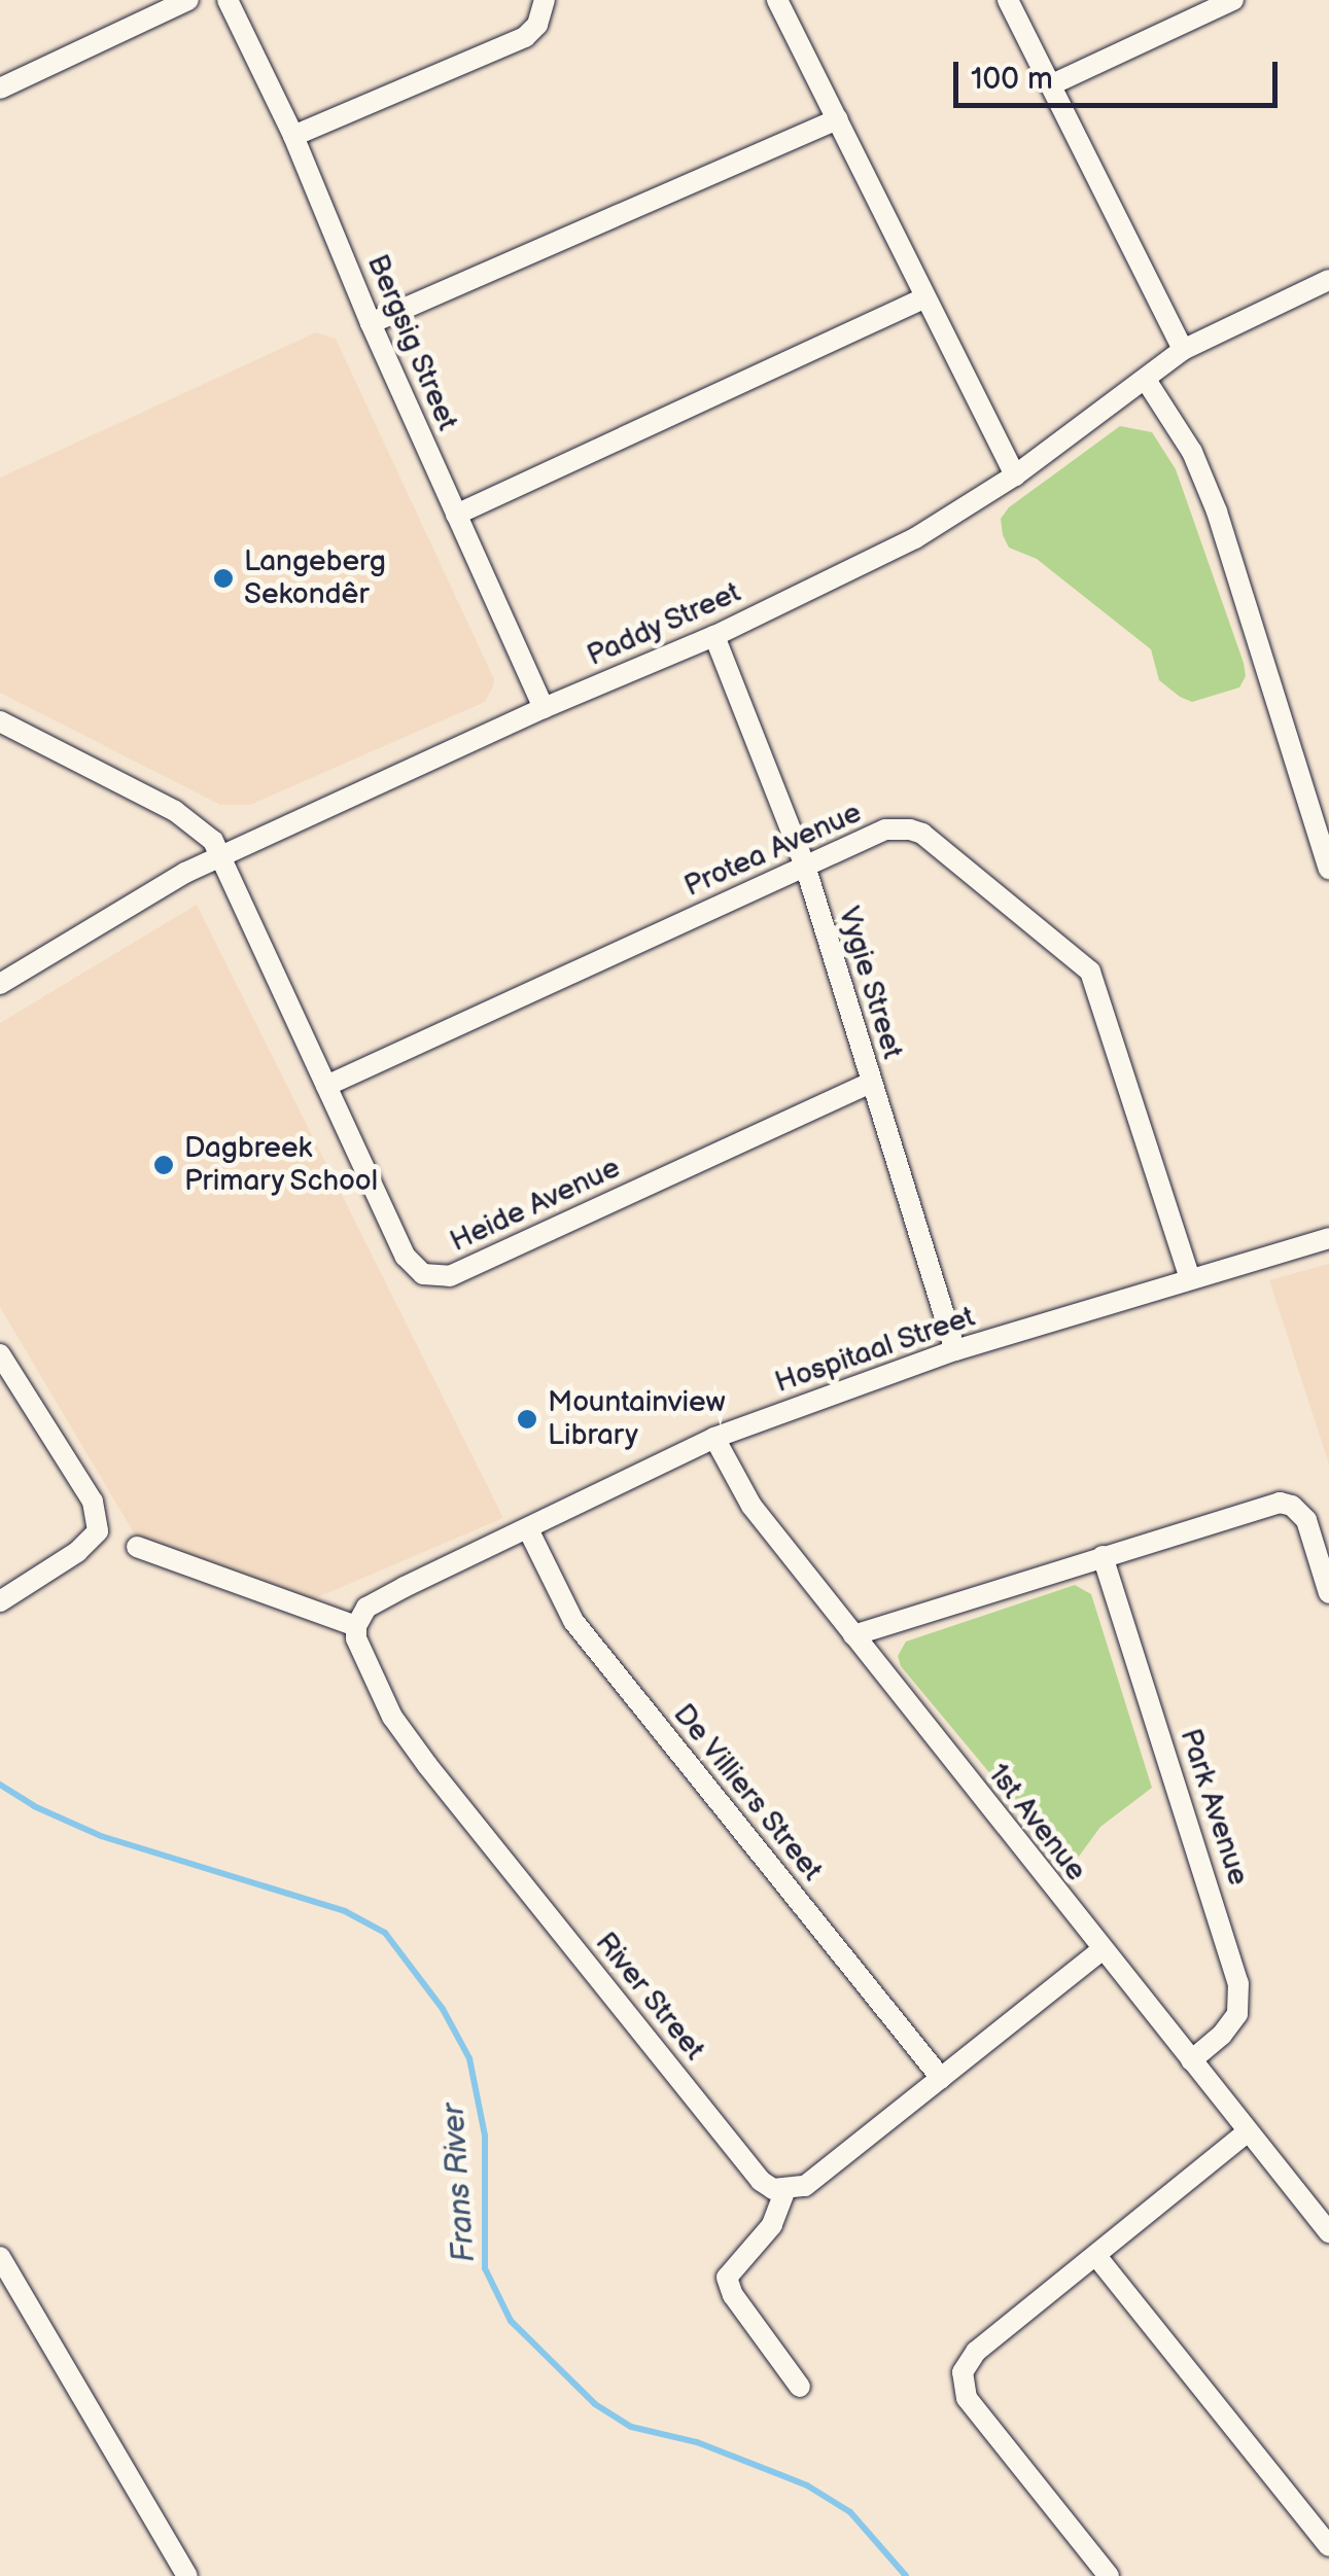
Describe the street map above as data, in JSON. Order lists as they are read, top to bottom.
{
  "streets": {
    "street": [
      "Bergsig Street",
      "Paddy Street",
      "Protea Avenue",
      "Vygie Street",
      "Heide Avenue",
      "Hospitaal Street",
      "De Villiers Street",
      "Park Avenue",
      "1st Avenue",
      "River Street"
    ]
  },
  "crossings": [
    ["Bergsig Street", "Paddy Street"],
    ["Paddy Street", "Vygie Street"],
    ["Paddy Street", "Heide Avenue"],
    ["Protea Avenue", "Vygie Street"],
    ["Protea Avenue", "Heide Avenue"],
    ["Protea Avenue", "Hospitaal Street"],
    ["Vygie Street", "Heide Avenue"],
    ["Vygie Street", "Hospitaal Street"],
    ["Hospitaal Street", "De Villiers Street"],
    ["Hospitaal Street", "1st Avenue"],
    ["Hospitaal Street", "River Street"],
    ["Park Avenue", "1st Avenue"]
  ],
  "water": ["Frans River"],
  "places": ["Langeberg Sekondêr", "Dagbreek Primary School", "Mountainview Library"],
  "scale_bar": "100 m"
}
